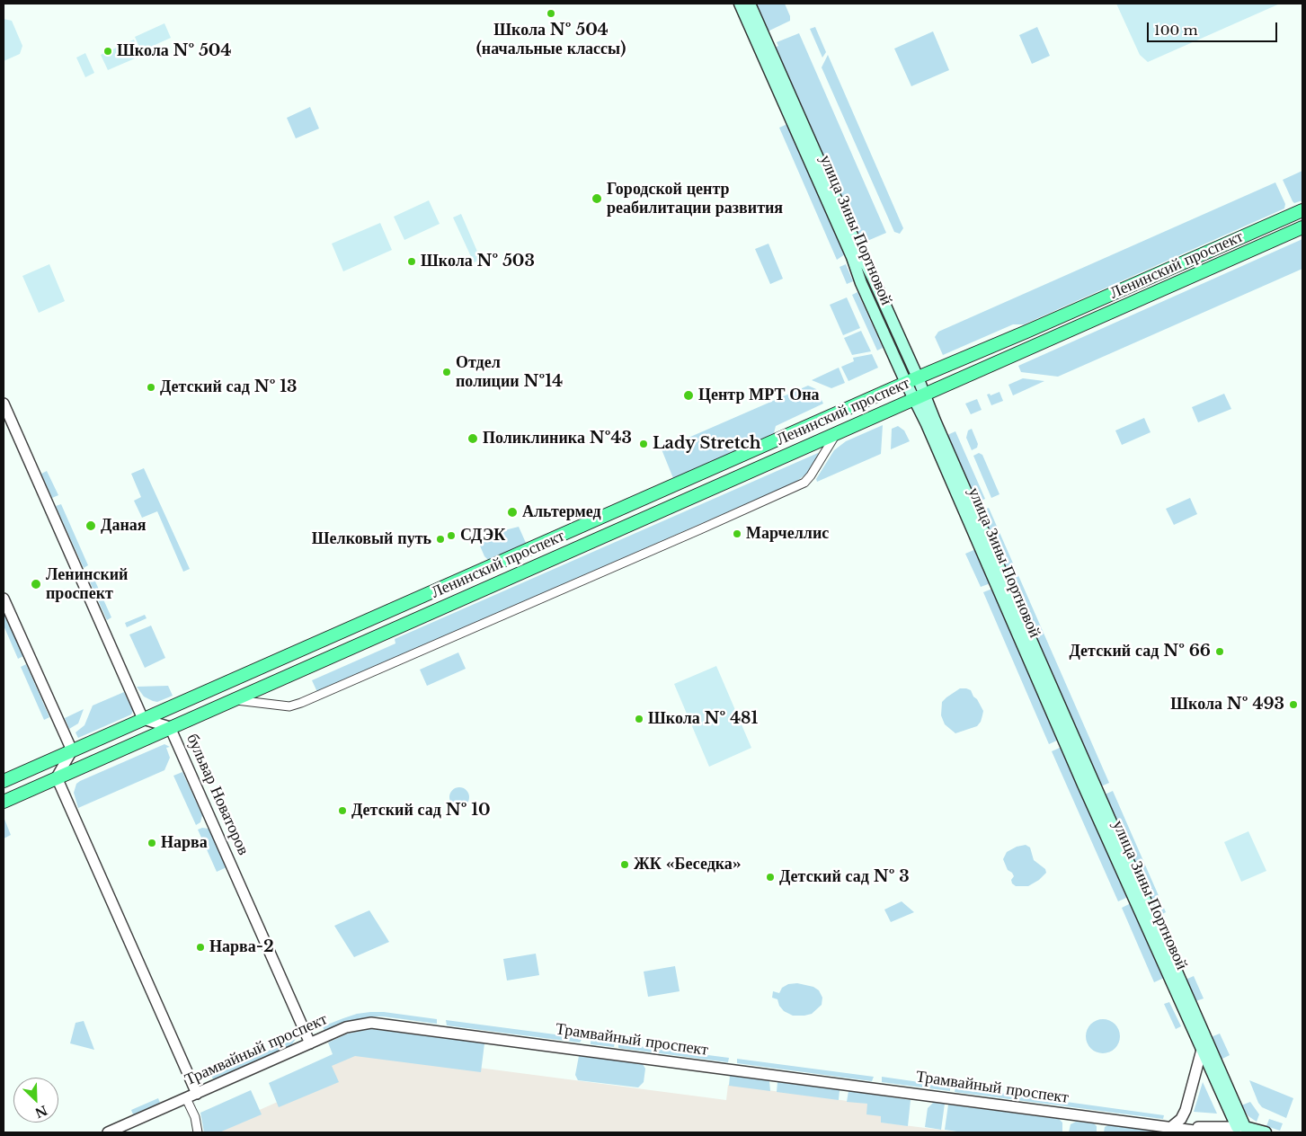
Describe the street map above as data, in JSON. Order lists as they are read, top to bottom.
{
  "streets": {
    "main road": ["улица Зины Портновой", "Ленинский проспект", "Трамвайный проспект"],
    "street": ["бульвар Новаторов"]
  },
  "crossings": [
    ["улица Зины Портновой", "Ленинский проспект"],
    ["улица Зины Портновой", "Трамвайный проспект"],
    ["Ленинский проспект", "бульвар Новаторов"],
    ["бульвар Новаторов", "Трамвайный проспект"]
  ],
  "places": [
    "Школа № 504 (начальные классы)",
    "Школа № 504",
    "Городской центр реабилитации развития",
    "Школа № 503",
    "Отдел полиции №14",
    "Детский сад № 13",
    "Центр МРТ Она",
    "Поликлиника №43",
    "Lady Stretch",
    "Альтермед",
    "Даная",
    "Марчеллис",
    "СДЭК",
    "Шелковый путь",
    "Ленинский проспект",
    "Детский сад № 66",
    "Школа № 493",
    "Школа № 481",
    "Детский сад № 10",
    "Нарва",
    "ЖК «Беседка»",
    "Детский сад № 3",
    "Нарва-2"
  ],
  "scale_bar": "100 m",
  "north": "bottom right"
}
